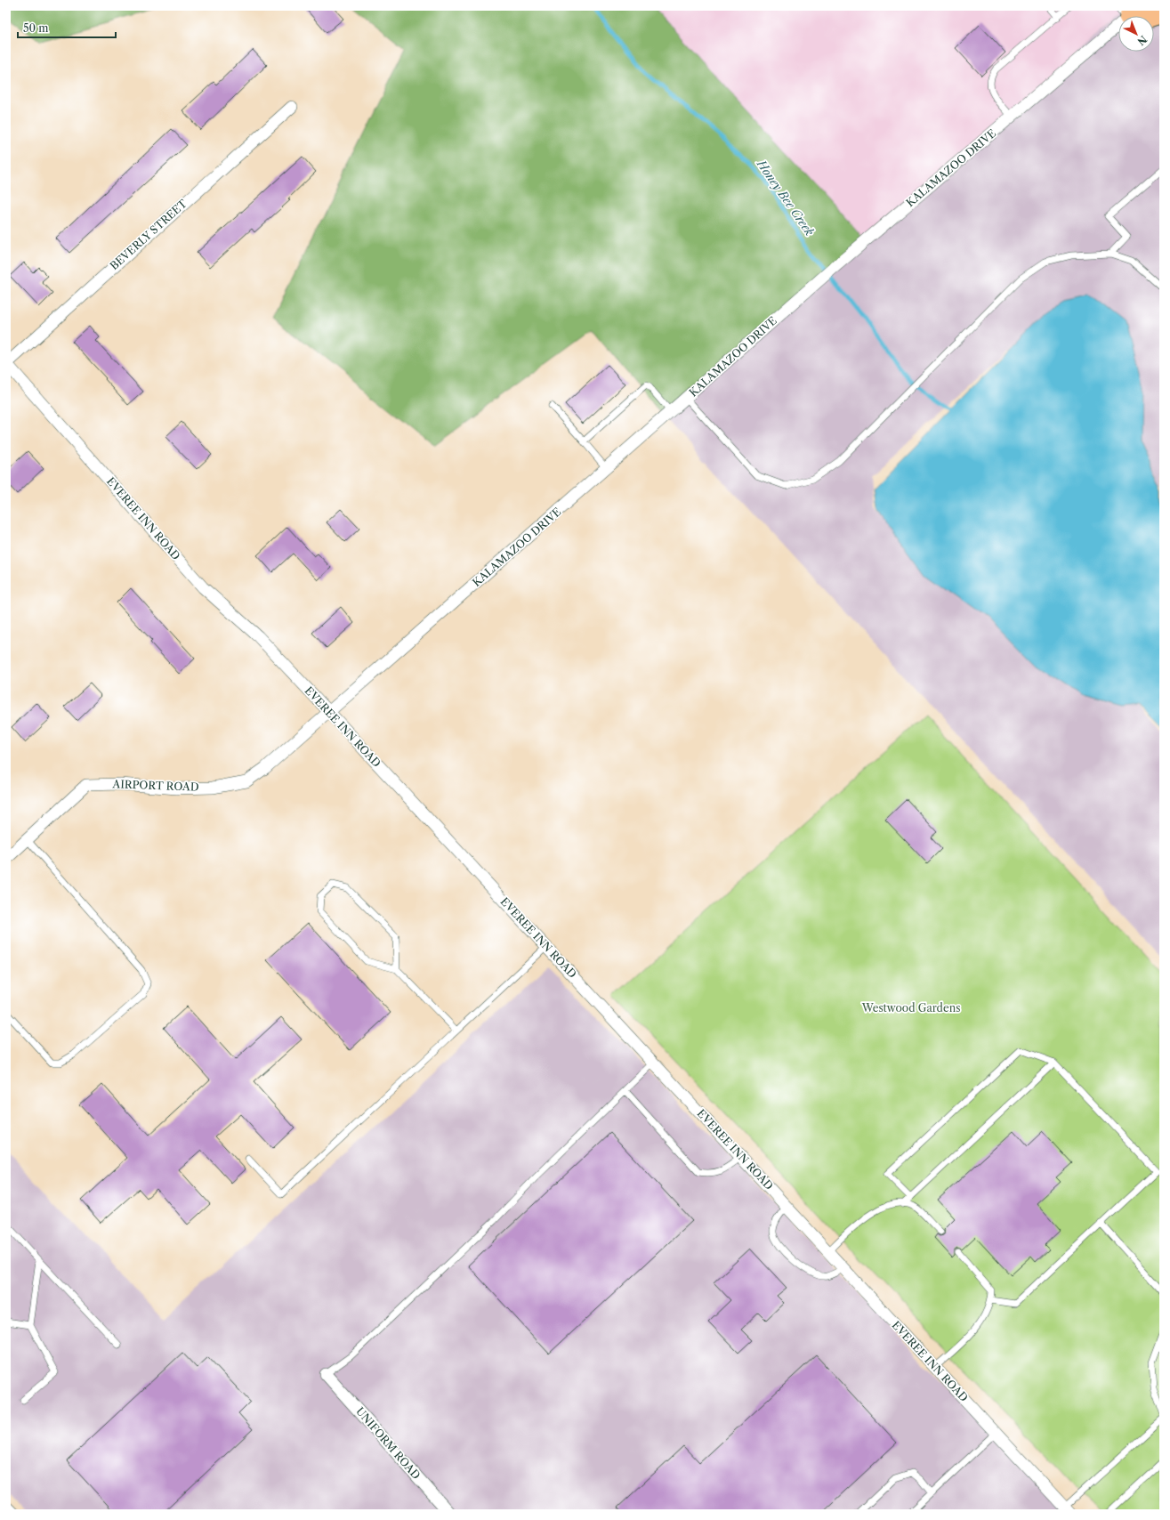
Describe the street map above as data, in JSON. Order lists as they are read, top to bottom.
{
  "streets": {
    "street": [
      "KALAMAZOO DRIVE",
      "BEVERLY STREET",
      "EVEREE INN ROAD",
      "AIRPORT ROAD",
      "UNIFORM ROAD"
    ]
  },
  "crossings": [
    ["KALAMAZOO DRIVE", "EVEREE INN ROAD"],
    ["KALAMAZOO DRIVE", "AIRPORT ROAD"],
    ["BEVERLY STREET", "EVEREE INN ROAD"],
    ["EVEREE INN ROAD", "AIRPORT ROAD"]
  ],
  "water": ["Honey Bee Creek"],
  "parks": ["Westwood Gardens"],
  "scale_bar": "50 m",
  "north": "bottom right"
}
